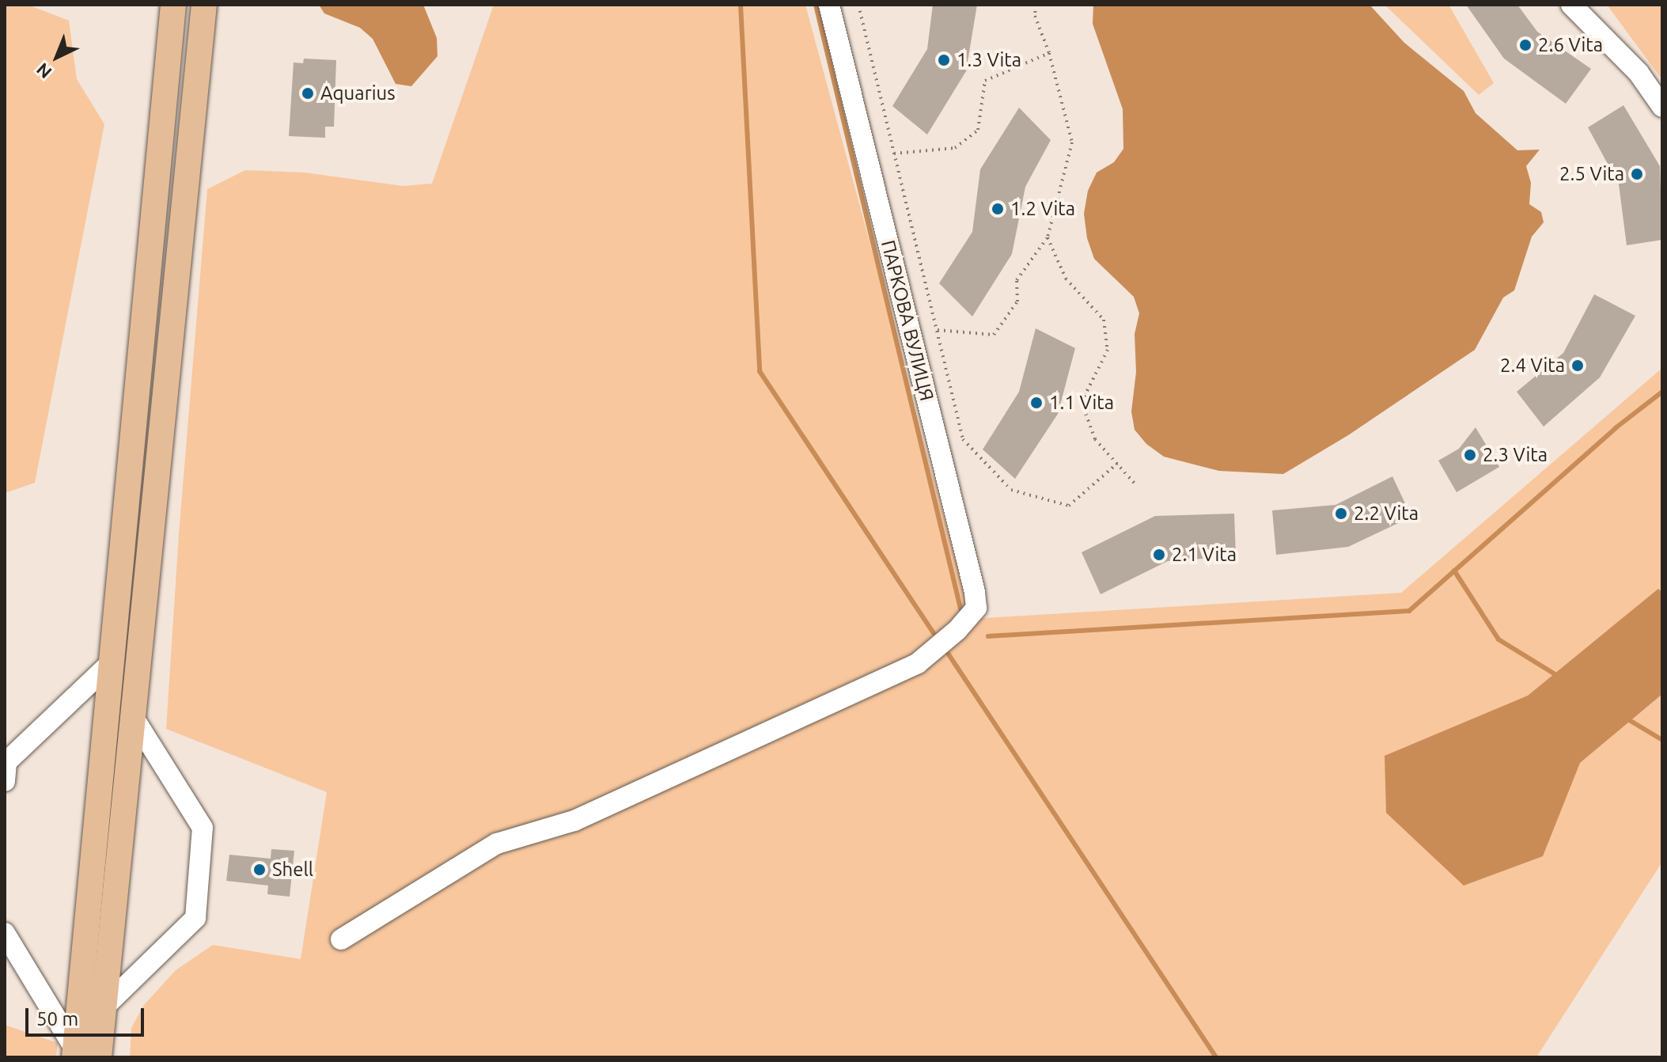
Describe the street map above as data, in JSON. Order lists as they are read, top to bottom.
{
  "streets": {
    "lane": ["ПАРКОВА ВУЛИЦЯ"]
  },
  "places": [
    "2.6 Vita",
    "1.3 Vita",
    "Aquarius",
    "2.5 Vita",
    "1.2 Vita",
    "2.4 Vita",
    "1.1 Vita",
    "2.3 Vita",
    "2.2 Vita",
    "2.1 Vita",
    "Shell"
  ],
  "scale_bar": "50 m",
  "north": "bottom left"
}
